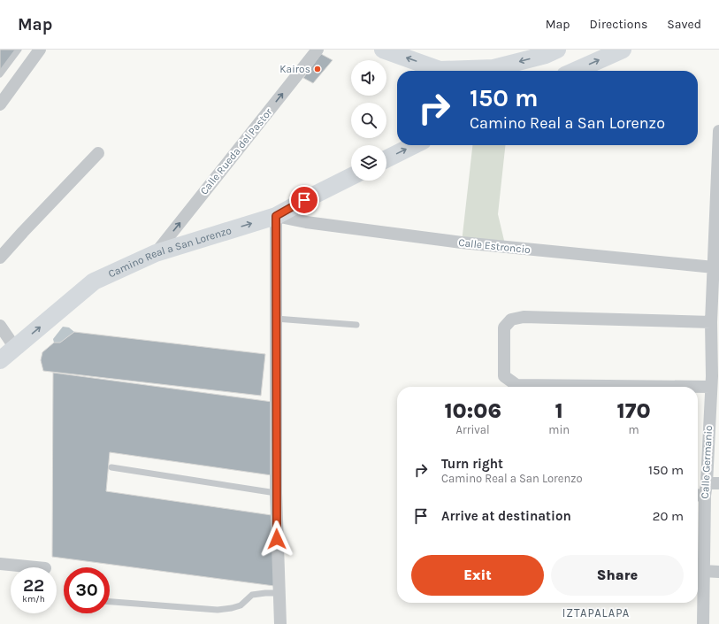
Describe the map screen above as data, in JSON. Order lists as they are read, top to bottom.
{
  "streets": {
    "main road": ["Camino Real a San Lorenzo"],
    "street": ["Calle Rueda del Pastor", "Calle Estroncio", "Calle Germanio"]
  },
  "crossings": [
    ["Calle Rueda del Pastor", "Camino Real a San Lorenzo"],
    ["Calle Estroncio", "Camino Real a San Lorenzo"],
    ["Calle Estroncio", "Calle Germanio"]
  ],
  "one_way": ["Calle Rueda del Pastor", "Camino Real a San Lorenzo"],
  "districts": ["IZTAPALAPA"],
  "places": ["Kairos"],
  "page": {
    "header": "Map",
    "nav": ["Map", "Directions", "Saved"],
    "turn": ["150 m", "Camino Real a San Lorenzo"],
    "eta": [
      "10:06",
      "Arrival",
      "1",
      "min",
      "170",
      "m"
    ],
    "list": [
      {
        "name": "Turn right",
        "note": "Camino Real a San Lorenzo",
        "value": "150 m"
      },
      {
        "name": "Arrive at destination",
        "value": "20 m"
      }
    ],
    "buttons": ["Exit", "Share"],
    "speed": "22 km/h",
    "limit": "30"
  }
}
